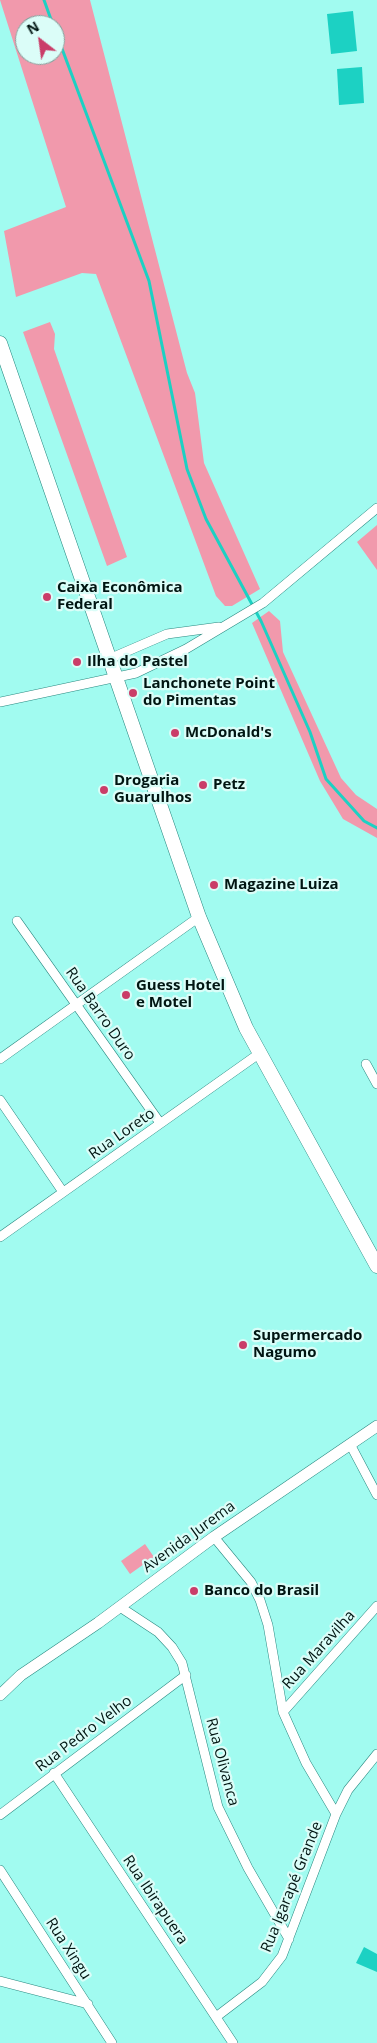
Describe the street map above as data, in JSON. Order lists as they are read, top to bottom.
{
  "streets": {
    "street": [
      "Rua Barro Duro",
      "Rua Loreto",
      "Avenida Jurema",
      "Rua Maravilha",
      "Rua Pedro Velho",
      "Rua Olivanca",
      "Rua Igarapé Grande",
      "Rua Ibirapuera",
      "Rua Xingu"
    ]
  },
  "crossings": [
    ["Rua Barro Duro", "Rua Loreto"],
    ["Avenida Jurema", "Rua Olivanca"],
    ["Rua Pedro Velho", "Rua Olivanca"],
    ["Rua Pedro Velho", "Rua Ibirapuera"],
    ["Rua Olivanca", "Rua Igarapé Grande"],
    ["Rua Igarapé Grande", "Rua Ibirapuera"]
  ],
  "places": [
    "Caixa Econômica Federal",
    "Ilha do Pastel",
    "Lanchonete Point do Pimentas",
    "McDonald's",
    "Petz",
    "Drogaria Guarulhos",
    "Magazine Luiza",
    "Guess Hotel e Motel",
    "Supermercado Nagumo",
    "Banco do Brasil"
  ],
  "north": "top left"
}
